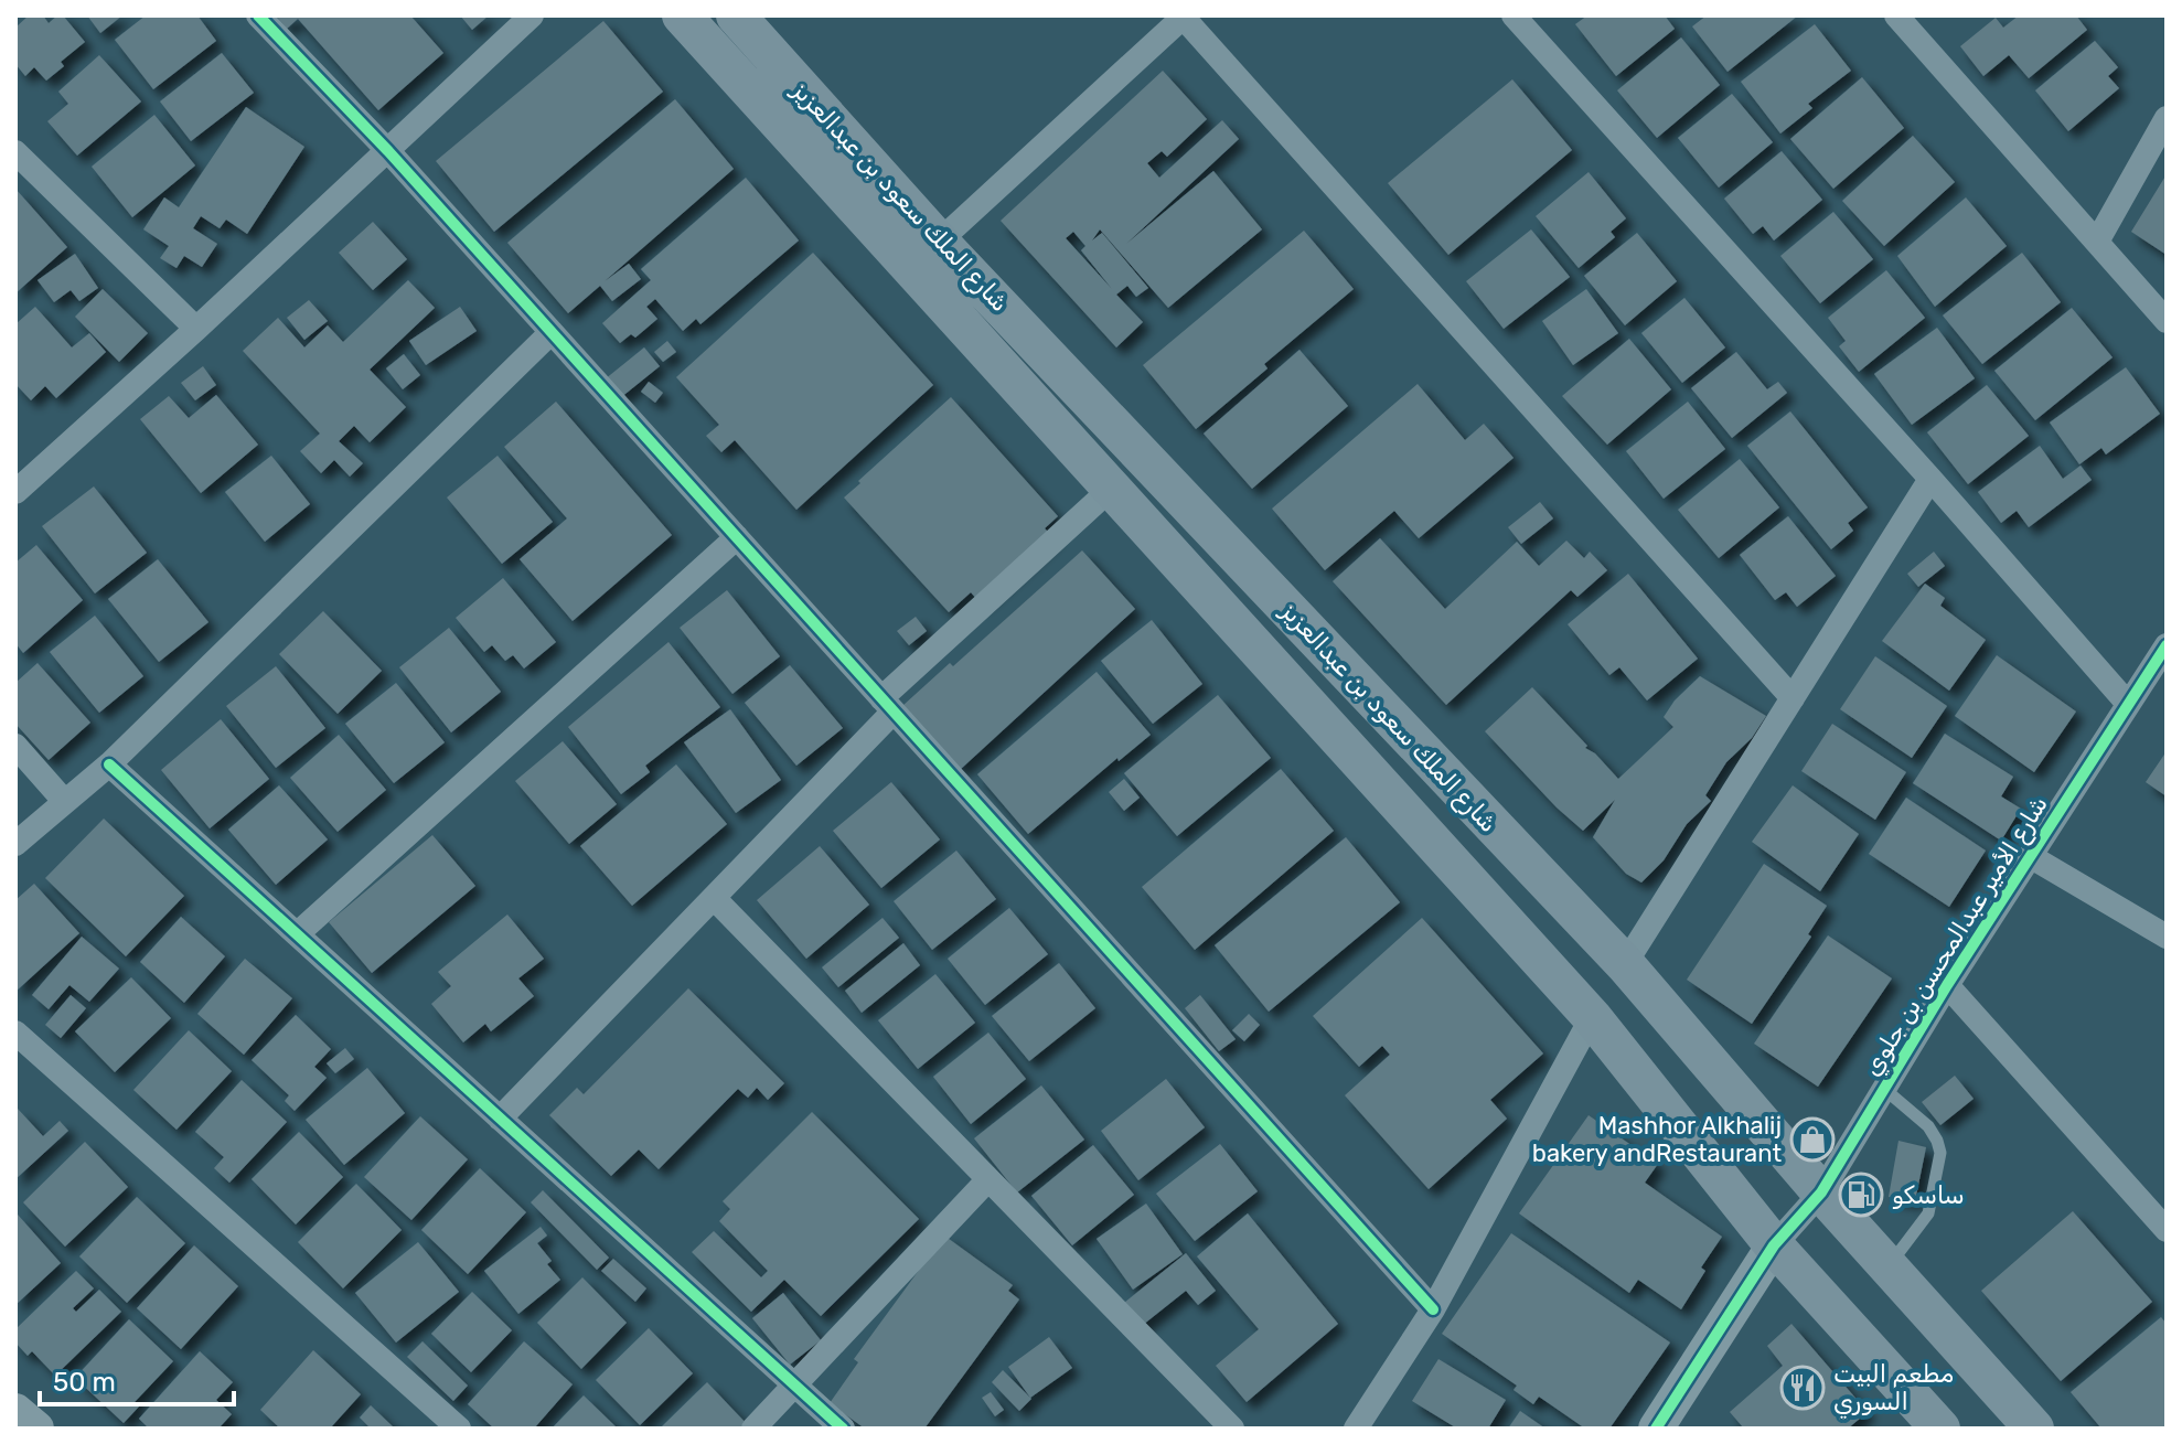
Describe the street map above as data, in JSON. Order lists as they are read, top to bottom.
{
  "streets": {
    "main road": ["شارع الملك سعود بن عبدالعزيز"],
    "street": ["شارع الأمير عبدالمحسن بن جلوي"]
  },
  "crossings": [
    ["شارع الملك سعود بن عبدالعزيز", "شارع الأمير عبدالمحسن بن جلوي"]
  ],
  "places": {
    "shop": ["Mashhor Alkhalij bakery andRestaurant"],
    "fuel station": ["ساسكو"],
    "restaurant": ["مطعم البيت السوري"]
  },
  "scale_bar": "50 m"
}
